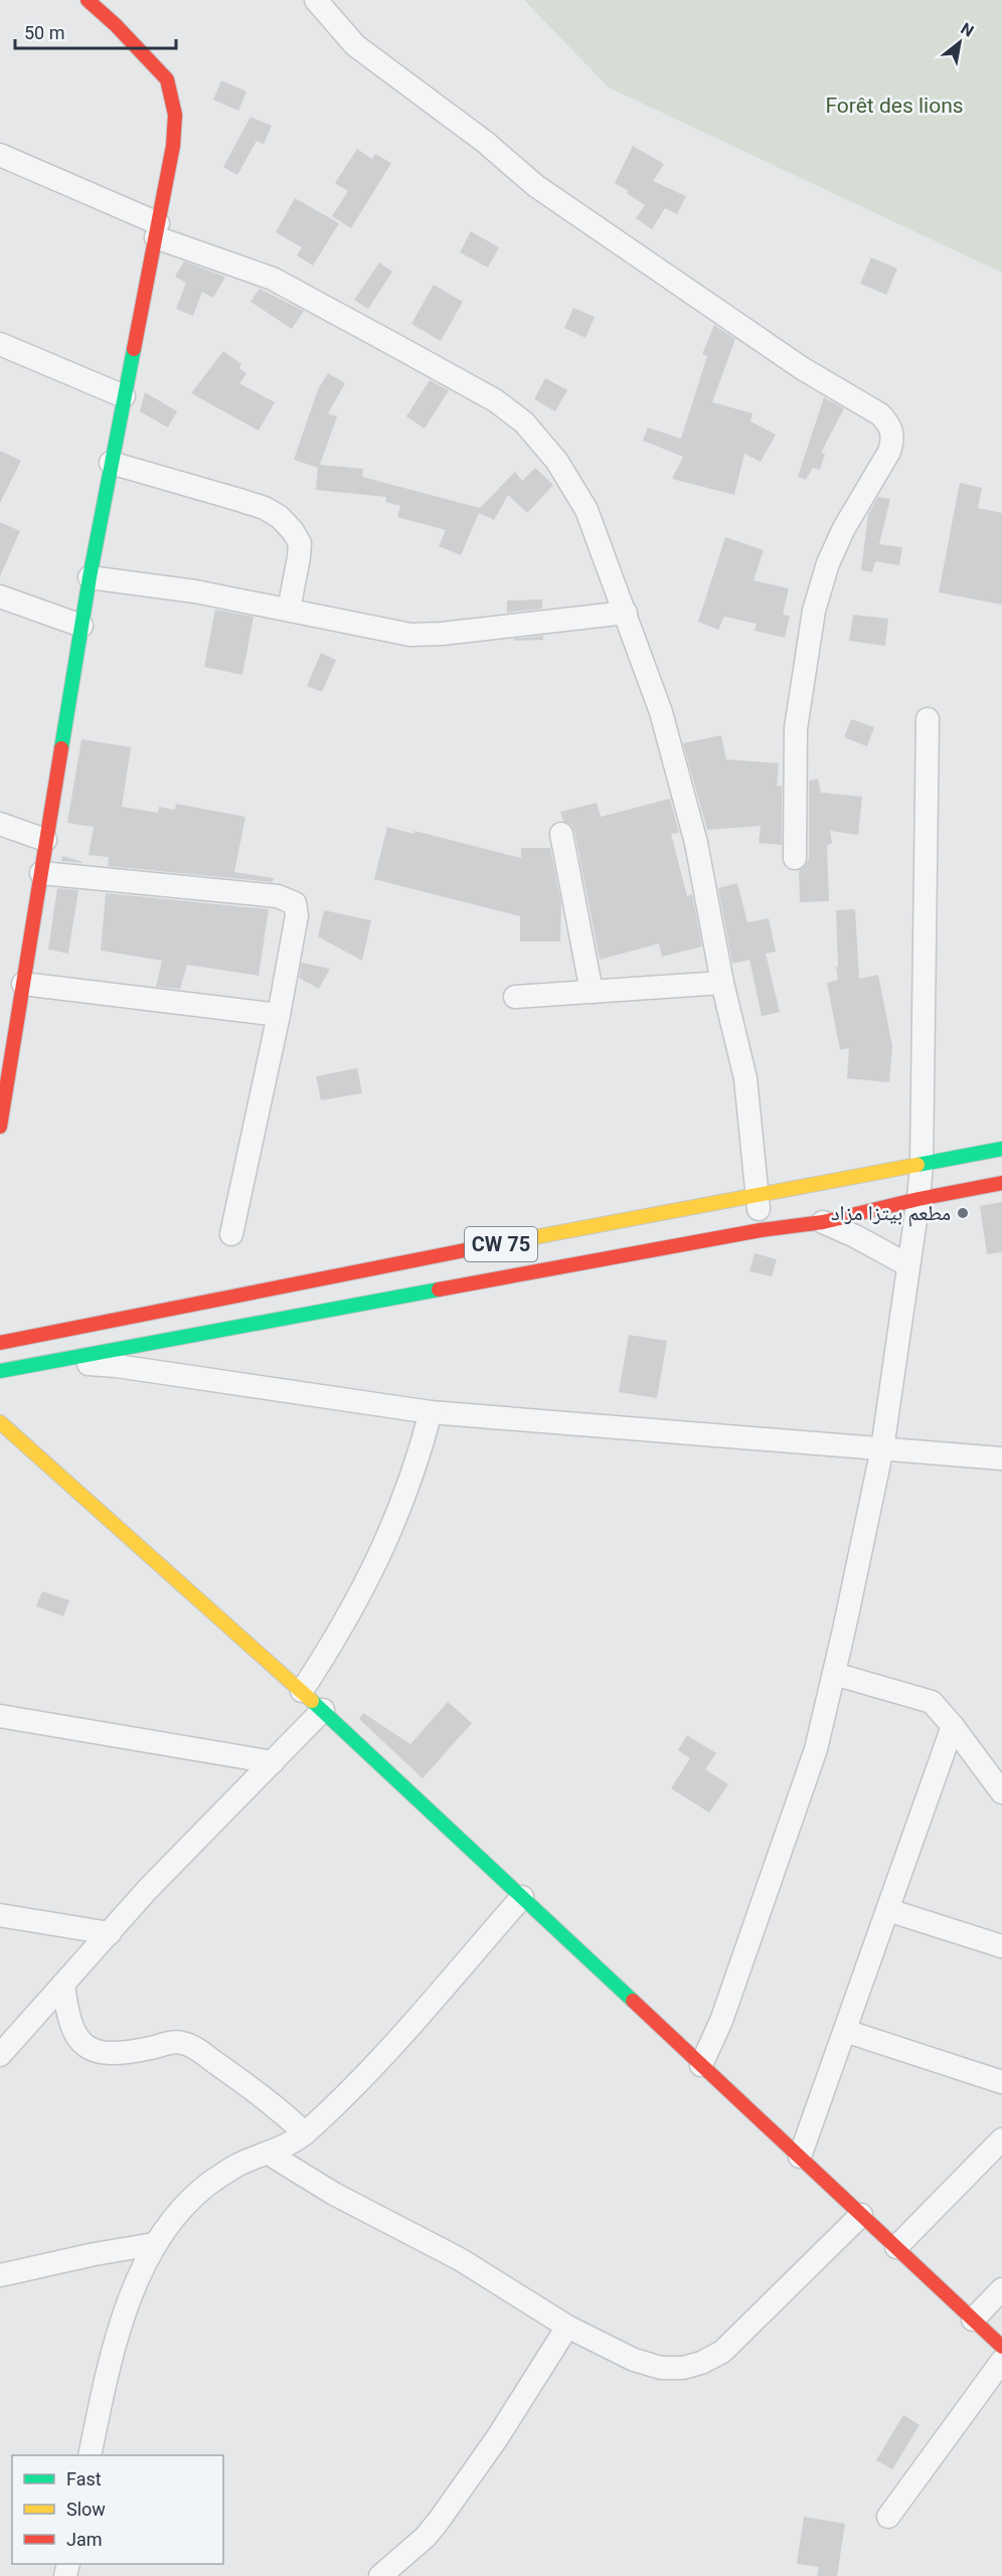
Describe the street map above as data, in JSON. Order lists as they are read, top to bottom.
{
  "streets": {
    "main road": ["CW 75"]
  },
  "parks": ["Forêt des lions"],
  "places": ["مطعم بيتزا مزاد"],
  "legend": ["Fast", "Slow", "Jam"],
  "scale_bar": "50 m",
  "north": "top right"
}
